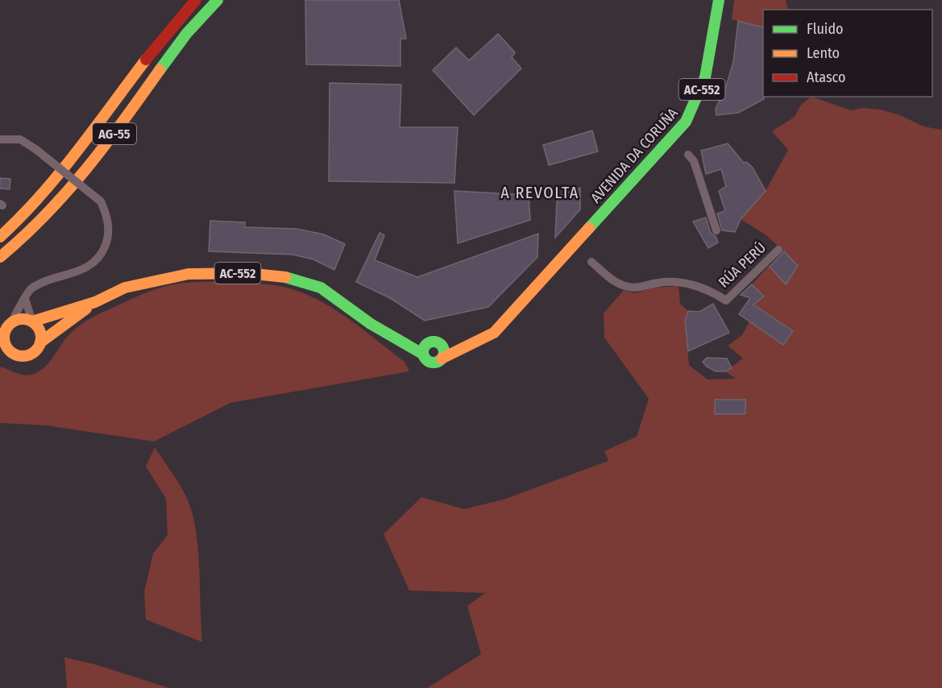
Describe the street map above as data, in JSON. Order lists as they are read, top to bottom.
{
  "streets": {
    "main road": ["AC-552", "AG-55", "AVENIDA DA CORUÑA"],
    "street": ["RÚA PERÚ"]
  },
  "crossings": [
    ["AC-552", "AVENIDA DA CORUÑA"]
  ],
  "districts": ["A REVOLTA"],
  "legend": ["Fluido", "Lento", "Atasco"]
}
